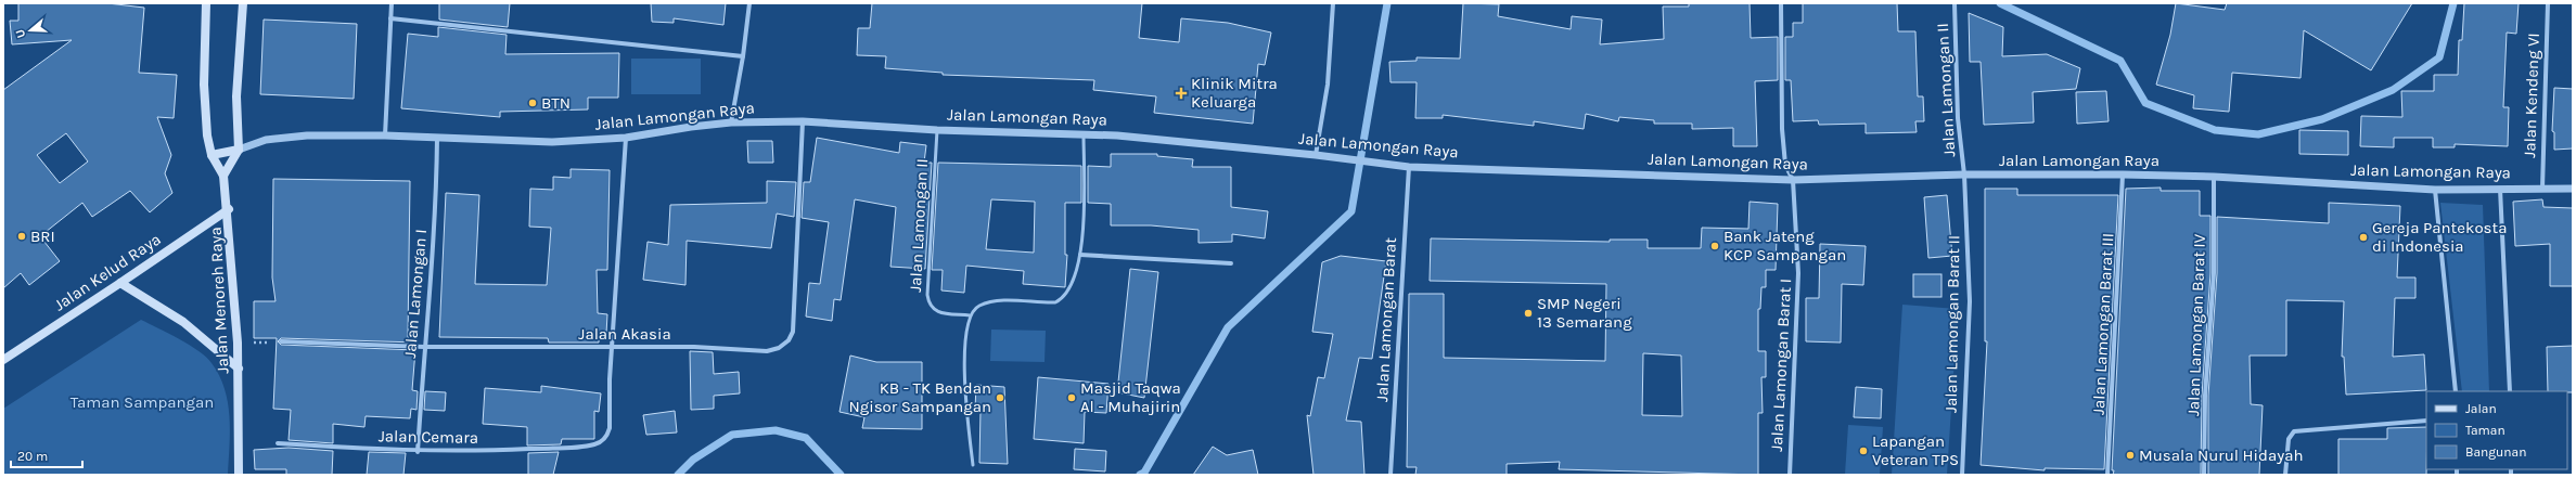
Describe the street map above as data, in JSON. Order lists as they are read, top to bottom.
{
  "streets": {
    "main road": ["Jalan Lamongan Raya", "Jalan Kelud Raya", "Jalan Menoreh Raya"],
    "street": [
      "Jalan Lamongan II",
      "Jalan Kendeng VI",
      "Jalan Lamongan I",
      "Jalan Lamongan Barat",
      "Jalan Lamongan Barat II",
      "Jalan Lamongan Barat III",
      "Jalan Lamongan Barat IV",
      "Jalan Akasia",
      "Jalan Lamongan Barat I",
      "Jalan Cemara"
    ]
  },
  "crossings": [
    ["Jalan Lamongan II", "Jalan Lamongan Raya"],
    ["Jalan Lamongan II", "Jalan Lamongan Barat II"],
    ["Jalan Kendeng VI", "Jalan Lamongan Raya"],
    ["Jalan Lamongan Raya", "Jalan Lamongan I"],
    ["Jalan Lamongan Raya", "Jalan Menoreh Raya"],
    ["Jalan Lamongan Raya", "Jalan Lamongan Barat"],
    ["Jalan Lamongan Raya", "Jalan Lamongan Barat II"],
    ["Jalan Lamongan Raya", "Jalan Lamongan Barat III"],
    ["Jalan Lamongan Raya", "Jalan Lamongan Barat IV"],
    ["Jalan Lamongan Raya", "Jalan Akasia"],
    ["Jalan Lamongan Raya", "Jalan Lamongan Barat I"],
    ["Jalan Kelud Raya", "Jalan Menoreh Raya"],
    ["Jalan Lamongan I", "Jalan Akasia"],
    ["Jalan Lamongan I", "Jalan Cemara"],
    ["Jalan Akasia", "Jalan Cemara"]
  ],
  "parks": ["Taman Sampangan"],
  "places": {
    "health": ["Klinik Mitra Keluarga"],
    "other": [
      "BTN",
      "BRI",
      "Gereja Pantekosta di Indonesia",
      "Bank Jateng KCP Sampangan",
      "SMP Negeri 13 Semarang",
      "KB - TK Bendan Ngisor Sampangan",
      "Masjid Taqwa Al - Muhajirin",
      "Lapangan Veteran TPS",
      "Musala Nurul Hidayah"
    ]
  },
  "legend": ["Jalan", "Taman", "Bangunan"],
  "scale_bar": "20 m",
  "north": "left"
}
